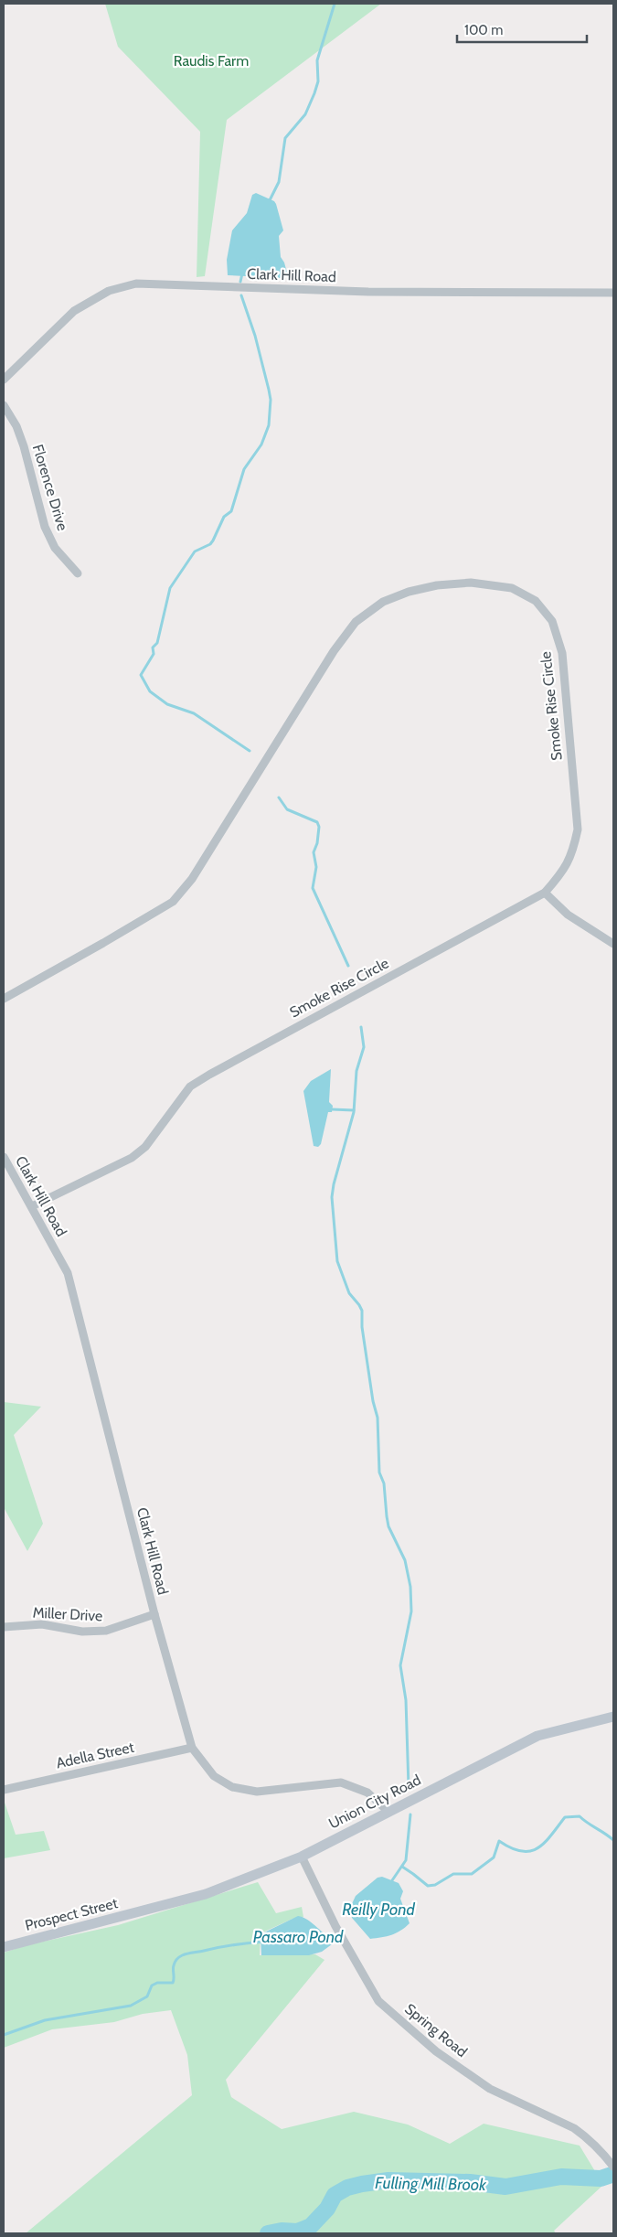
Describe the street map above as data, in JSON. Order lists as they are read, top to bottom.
{
  "streets": {
    "main road": ["Union City Road", "Prospect Street"],
    "street": [
      "Clark Hill Road",
      "Florence Drive",
      "Smoke Rise Circle",
      "Miller Drive",
      "Adella Street",
      "Spring Road"
    ]
  },
  "crossings": [
    ["Clark Hill Road", "Smoke Rise Circle"],
    ["Clark Hill Road", "Miller Drive"],
    ["Clark Hill Road", "Adella Street"],
    ["Clark Hill Road", "Union City Road"],
    ["Union City Road", "Prospect Street"],
    ["Union City Road", "Spring Road"]
  ],
  "water": ["Reilly Pond", "Passaro Pond", "Fulling Mill Brook"],
  "parks": ["Raudis Farm"],
  "scale_bar": "100 m"
}
